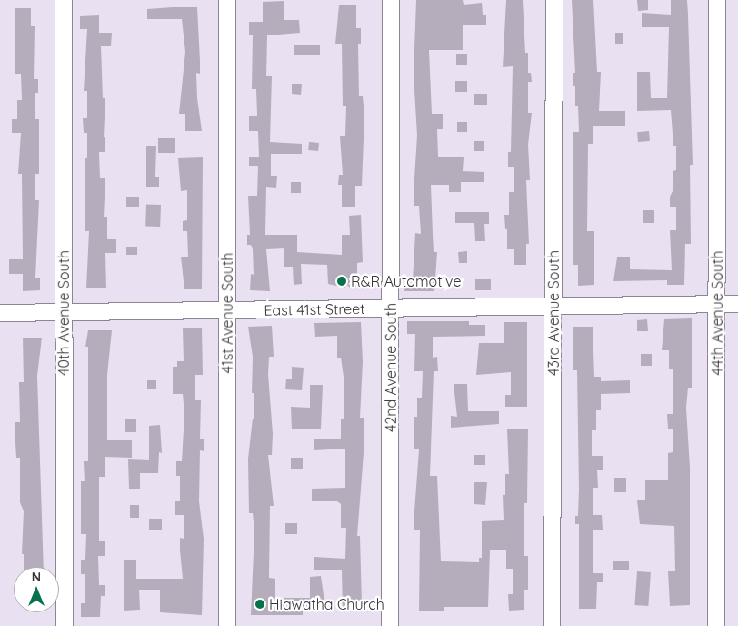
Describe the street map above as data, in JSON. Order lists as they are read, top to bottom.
{
  "streets": {
    "street": [
      "East 41st Street",
      "40th Avenue South",
      "41st Avenue South",
      "43rd Avenue South",
      "44th Avenue South",
      "42nd Avenue South"
    ]
  },
  "crossings": [
    ["East 41st Street", "40th Avenue South"],
    ["East 41st Street", "41st Avenue South"],
    ["East 41st Street", "43rd Avenue South"],
    ["East 41st Street", "44th Avenue South"],
    ["East 41st Street", "42nd Avenue South"]
  ],
  "places": ["R&R Automotive", "Hiawatha Church"],
  "north": "top"
}
